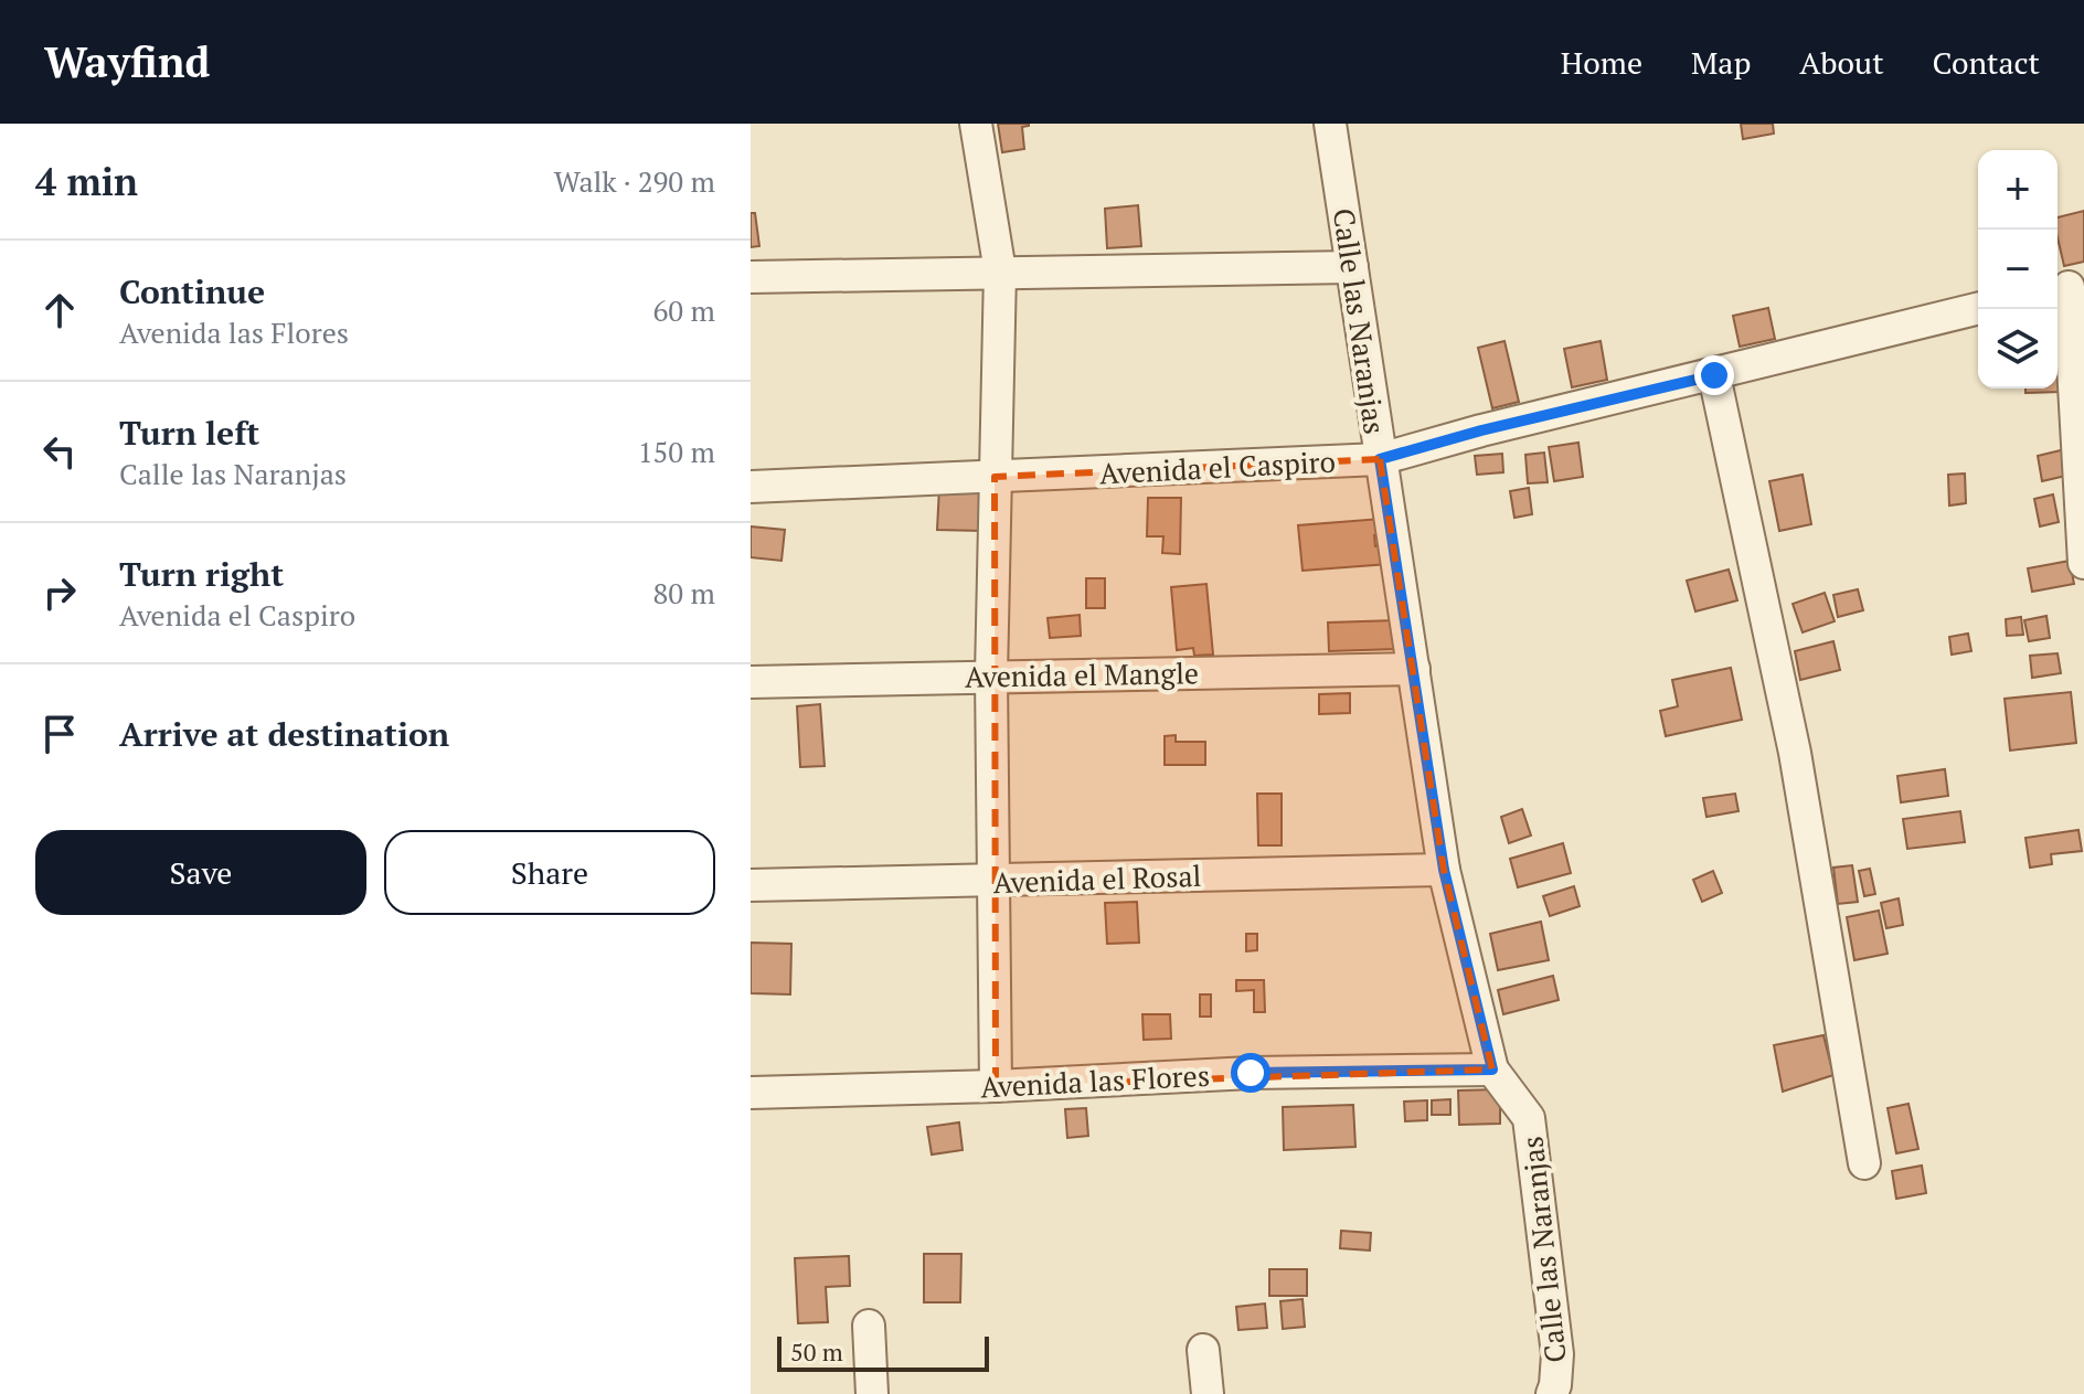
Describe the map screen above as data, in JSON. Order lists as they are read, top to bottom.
{
  "streets": {
    "street": [
      "Calle las Naranjas",
      "Avenida el Caspiro",
      "Avenida el Mangle",
      "Avenida el Rosal",
      "Avenida las Flores"
    ]
  },
  "crossings": [
    ["Calle las Naranjas", "Avenida el Caspiro"],
    ["Calle las Naranjas", "Avenida el Mangle"],
    ["Calle las Naranjas", "Avenida el Rosal"],
    ["Calle las Naranjas", "Avenida las Flores"]
  ],
  "scale_bar": "50 m",
  "page": {
    "header": "Wayfind",
    "nav": [
      "Home",
      "Map",
      "About",
      "Contact"
    ],
    "heading": ["4 min", "Walk · 290 m"],
    "map_buttons": ["+", "−"],
    "list": [
      ["Continue", "Avenida las Flores", "60 m"],
      ["Turn left", "Calle las Naranjas", "150 m"],
      ["Turn right", "Avenida el Caspiro", "80 m"],
      "Arrive at destination"
    ],
    "buttons": ["Save", "Share"],
    "scale": "50 m"
  }
}
